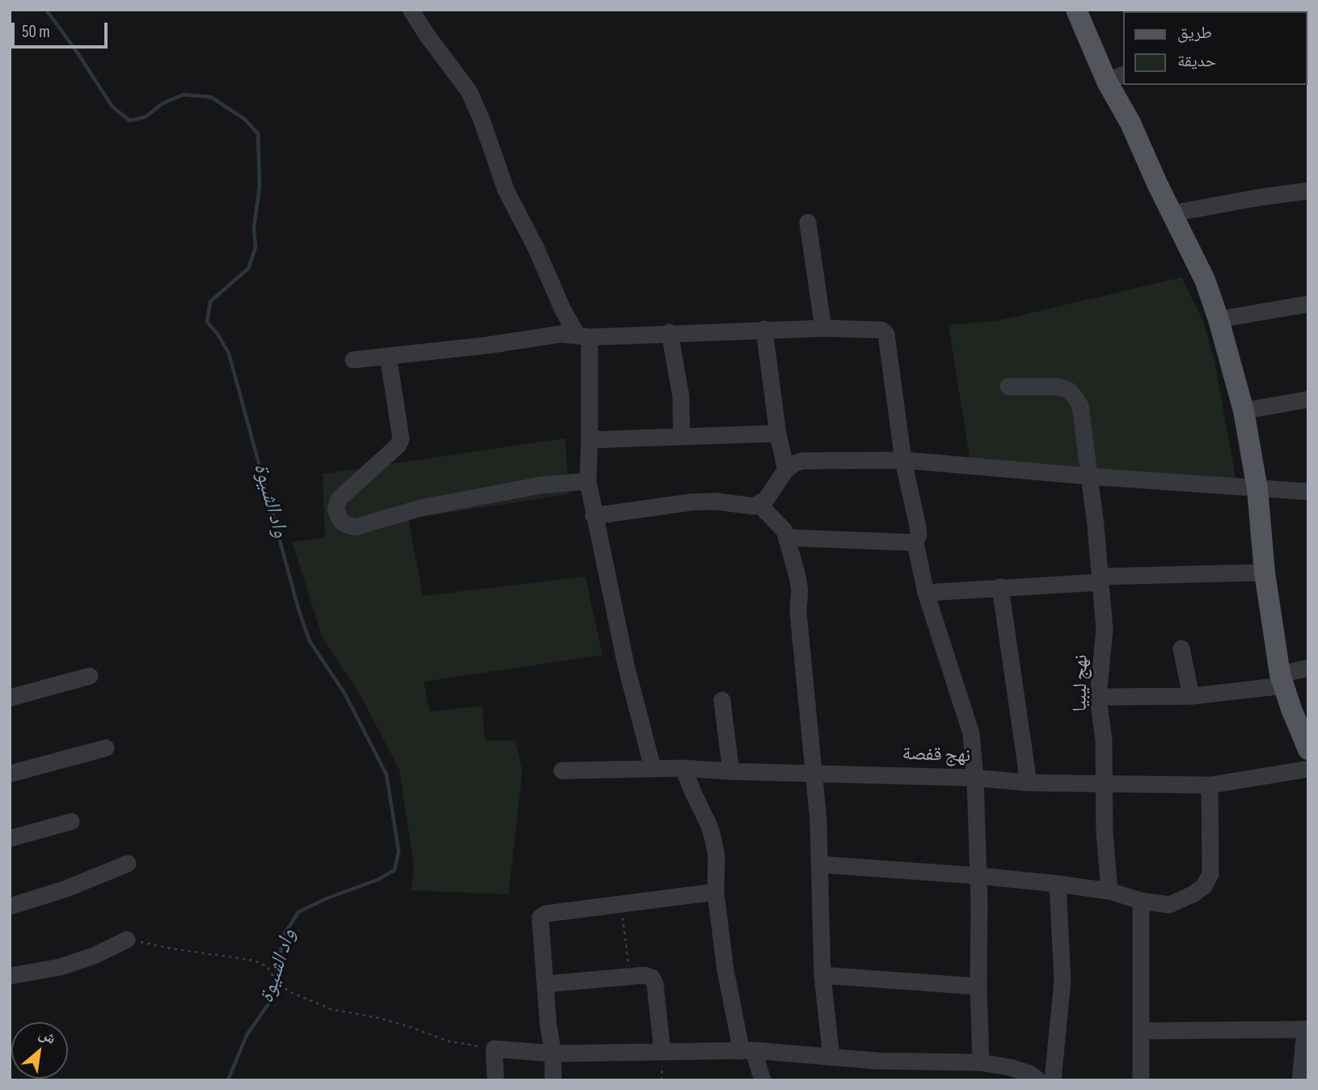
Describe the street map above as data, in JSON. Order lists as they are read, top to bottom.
{
  "streets": {
    "street": ["نهج ليبيا", "نهج قفصة"]
  },
  "crossings": [
    ["نهج ليبيا", "نهج قفصة"]
  ],
  "water": ["واد الشيوة"],
  "legend": ["طريق", "حديقة"],
  "scale_bar": "50 m",
  "north": "top right"
}
